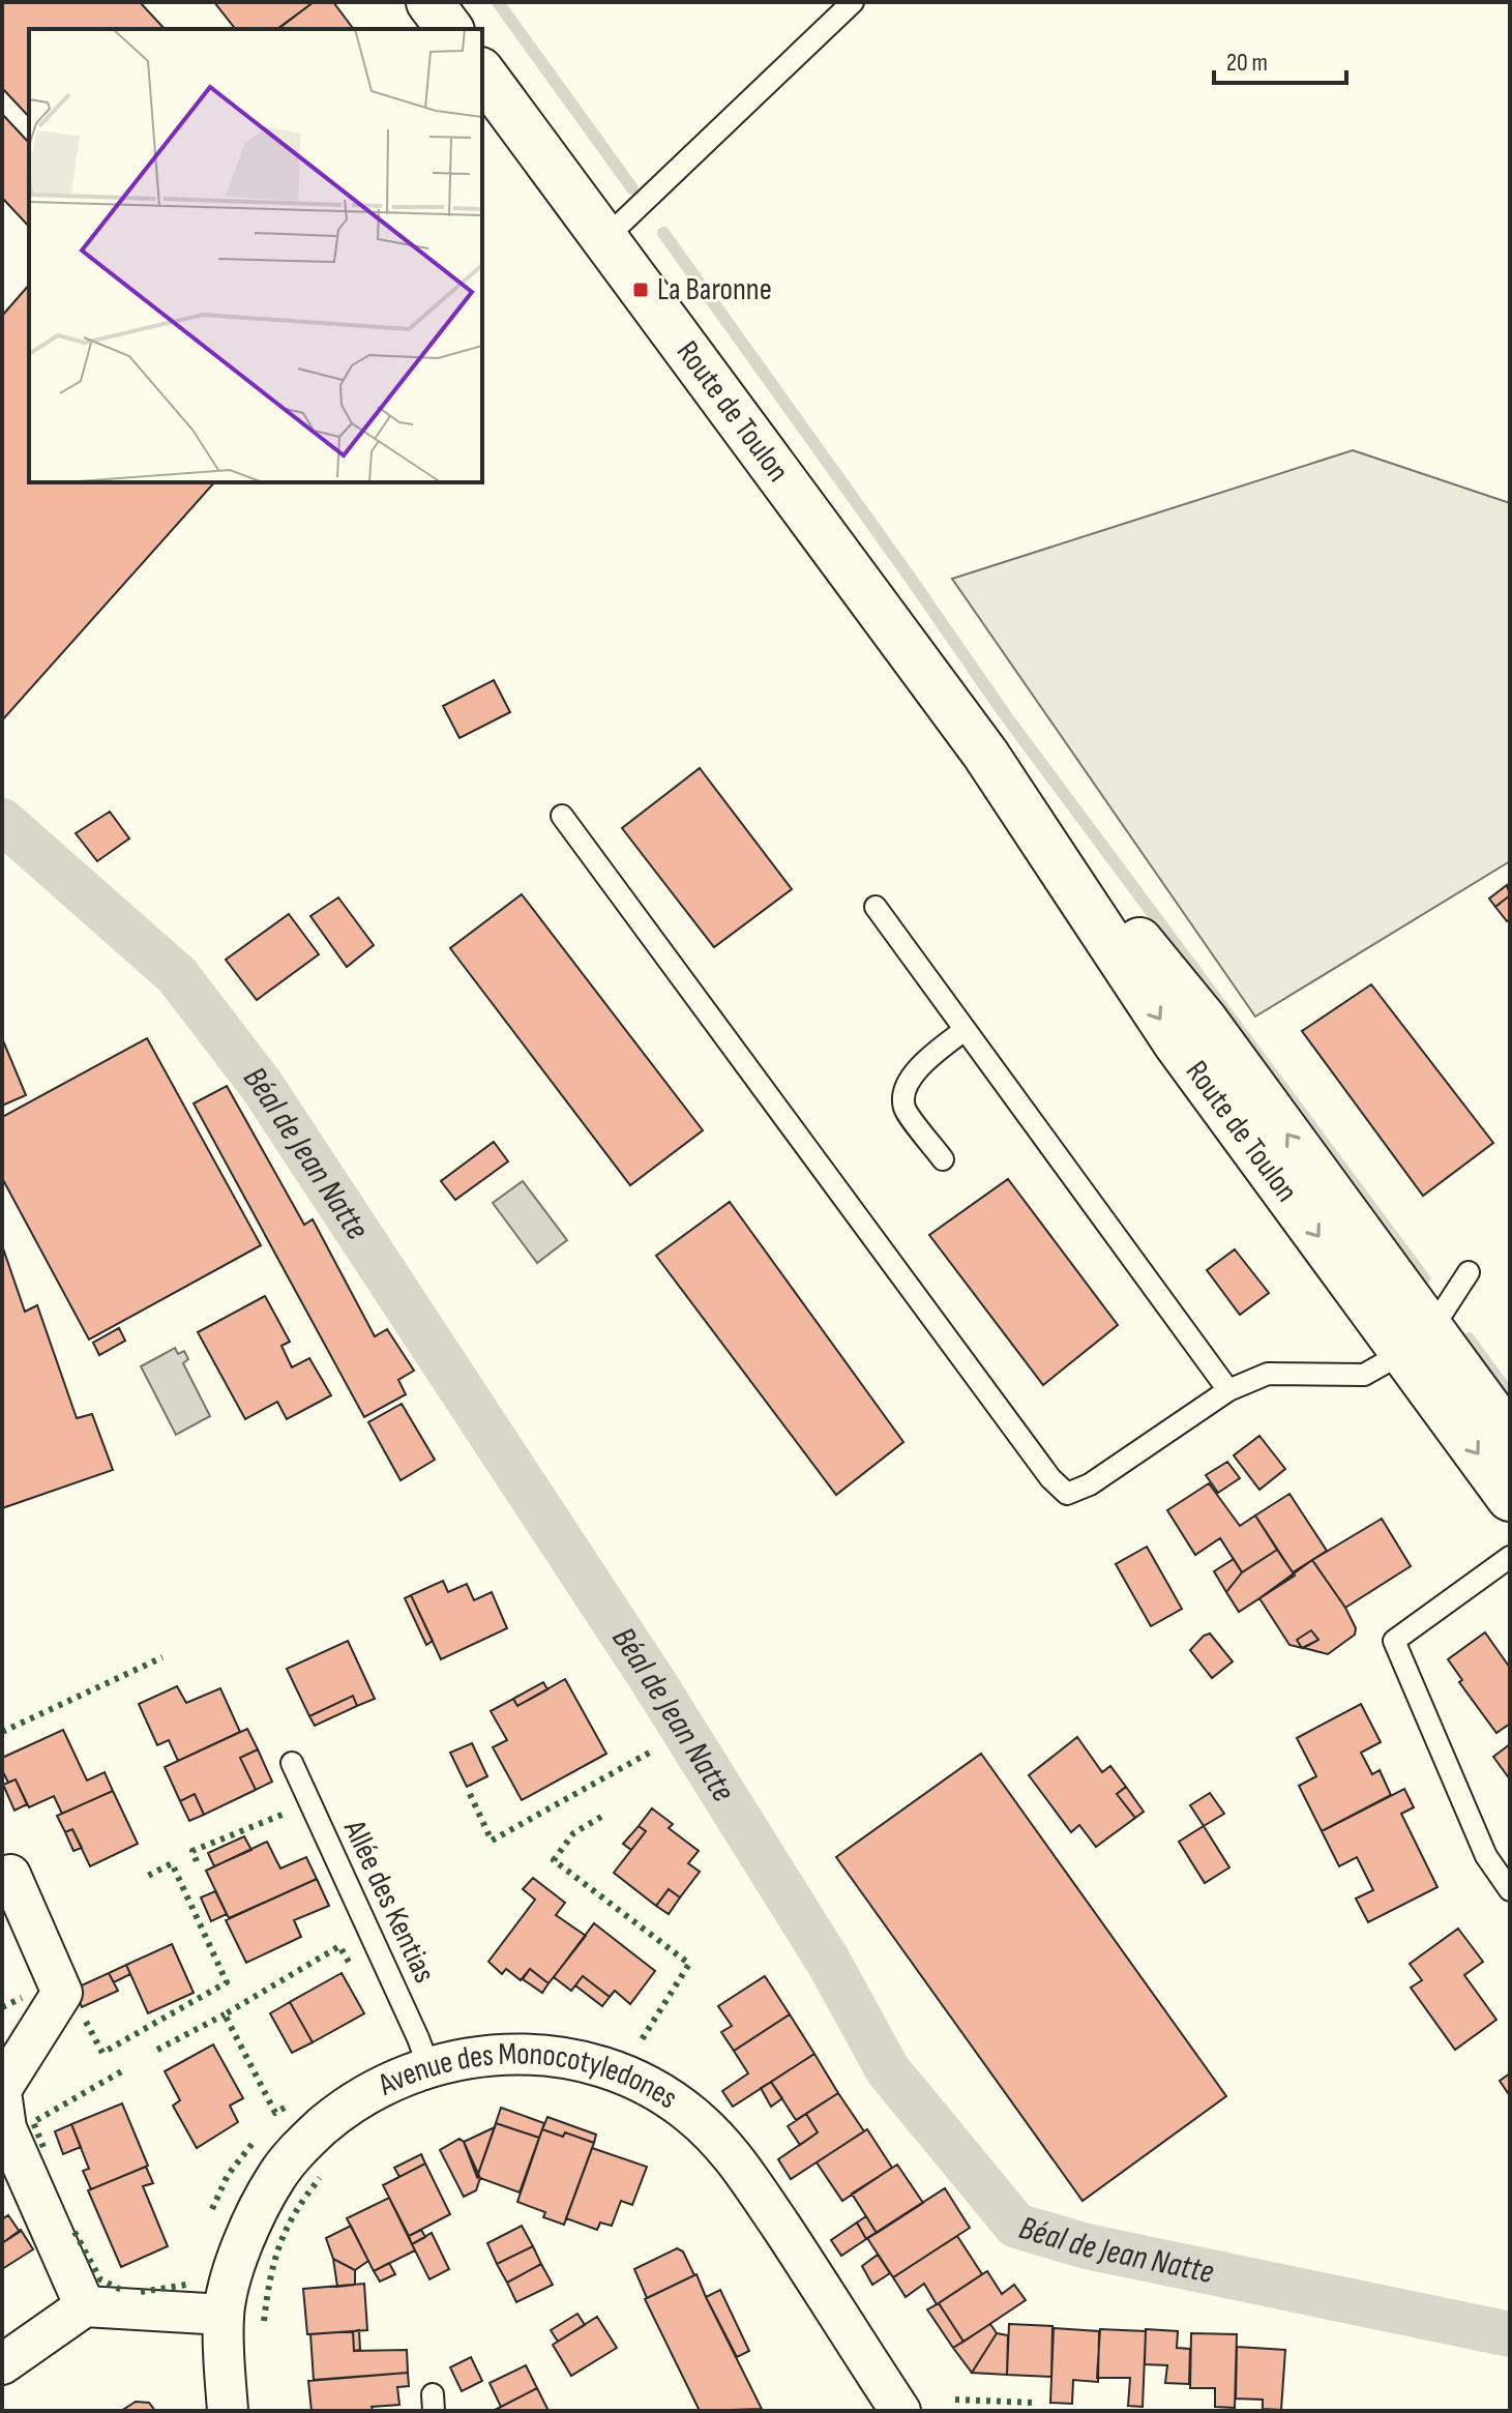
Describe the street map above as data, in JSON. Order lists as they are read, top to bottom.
{
  "streets": {
    "main road": ["Route de Toulon"],
    "street": ["Avenue des Monocotyledones"],
    "lane": ["Allée des Kentias"]
  },
  "crossings": [
    ["Allée des Kentias", "Avenue des Monocotyledones"]
  ],
  "water": ["Béal de Jean Natte"],
  "places": {
    "transit": ["La Baronne"]
  },
  "scale_bar": "20 m"
}
